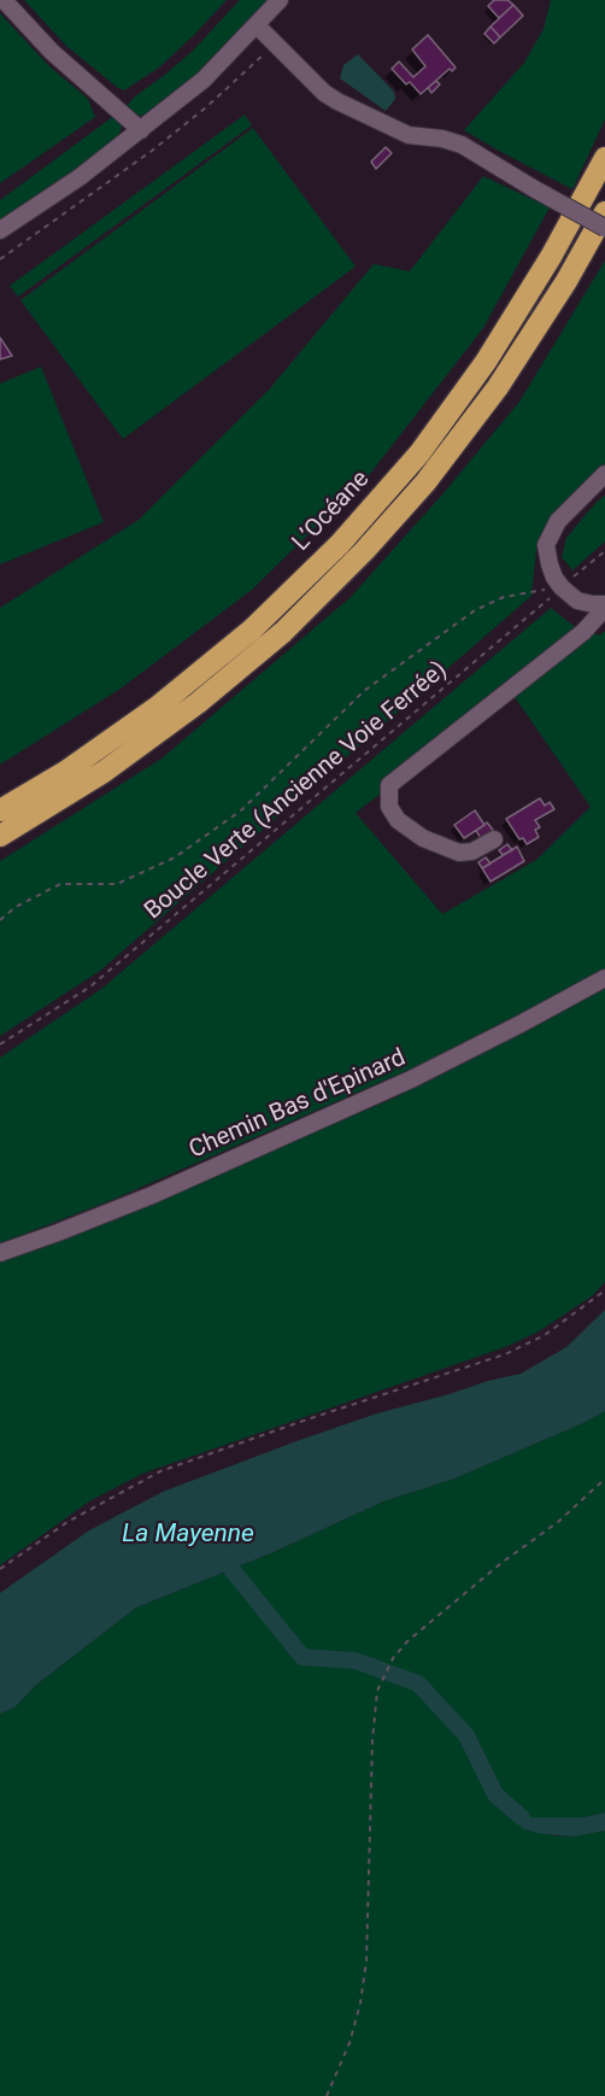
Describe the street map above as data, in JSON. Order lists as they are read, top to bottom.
{
  "streets": {
    "highway": ["L’Océane"],
    "street": ["Chemin Bas d'Epinard"],
    "path": ["Boucle Verte (Ancienne Voie Ferrée)"]
  },
  "water": ["La Mayenne"]
}
